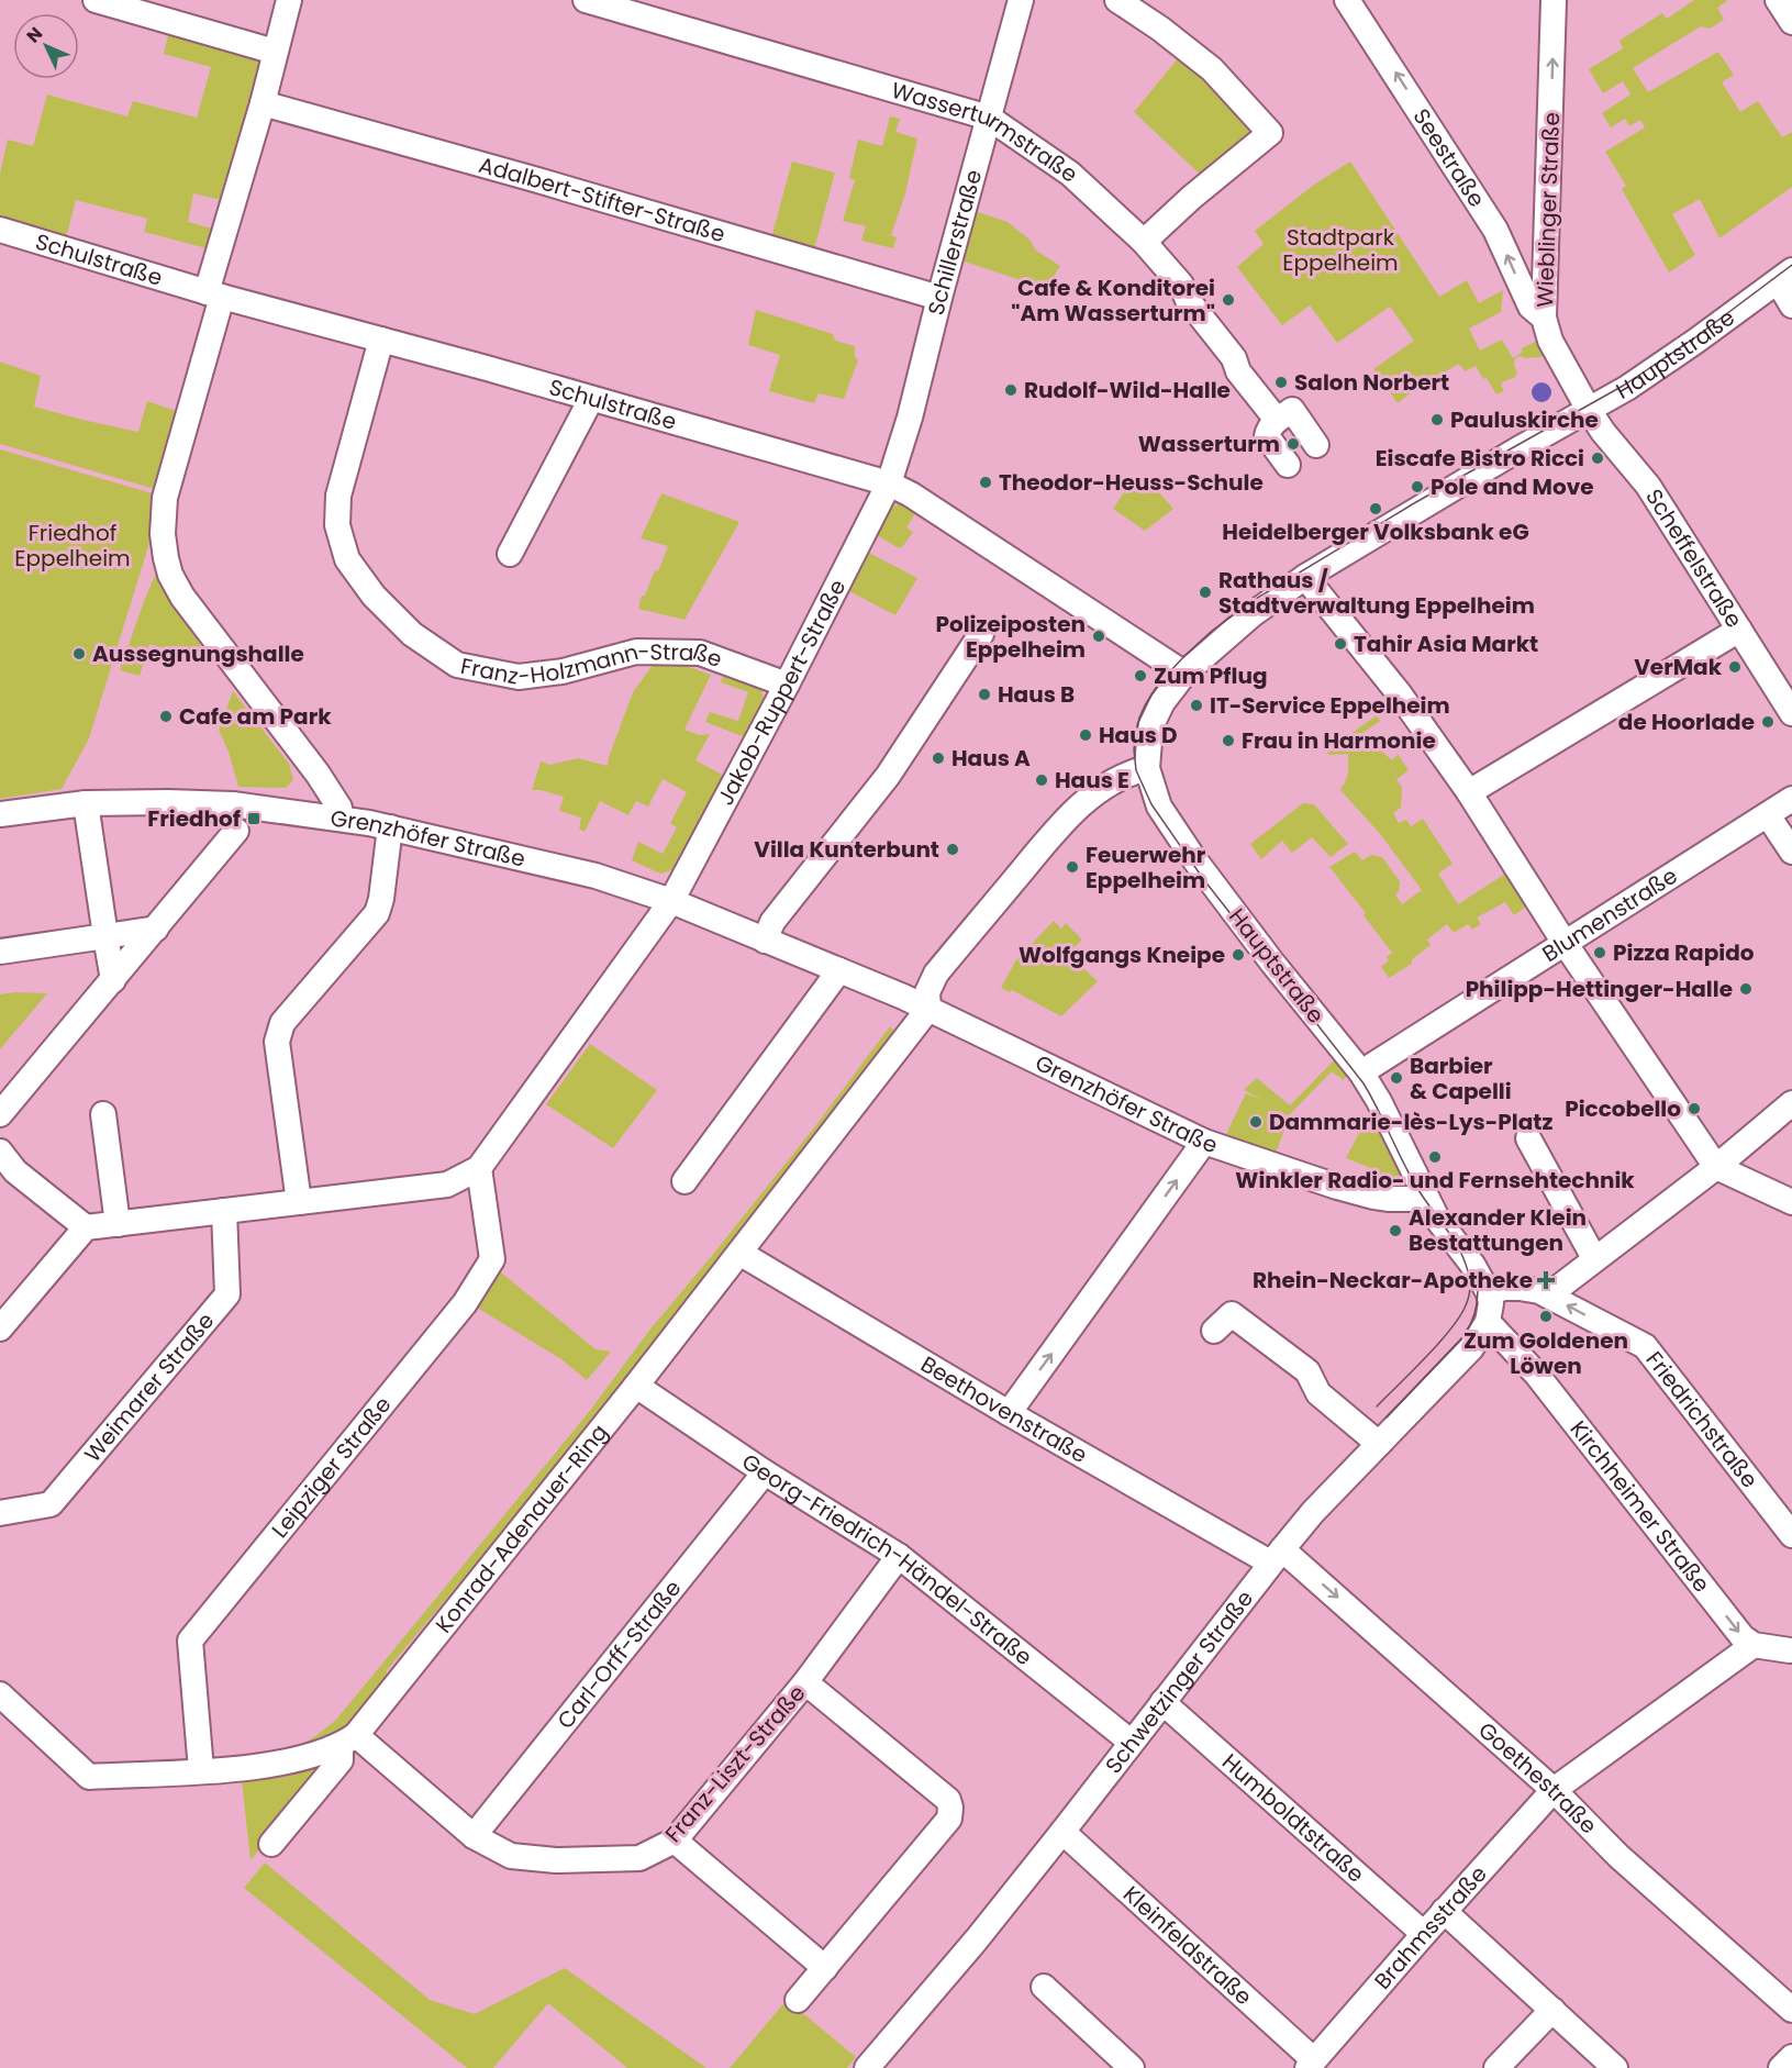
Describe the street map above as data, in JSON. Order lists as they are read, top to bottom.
{
  "streets": {
    "street": [
      "Wasserturmstraße",
      "Seestraße",
      "Adalbert-Stifter-Straße",
      "Wieblinger Straße",
      "Schillerstraße",
      "Schulstraße",
      "Hauptstraße",
      "Scheffelstraße",
      "Franz-Holzmann-Straße",
      "Jakob-Ruppert-Straße",
      "Grenzhöfer Straße",
      "Blumenstraße",
      "Weimarer Straße",
      "Beethovenstraße",
      "Friedrichstraße",
      "Leipziger Straße",
      "Kirchheimer Straße",
      "Konrad-Adenauer-Ring",
      "Georg-Friedrich-Händel-Straße",
      "Carl-Orff-Straße",
      "Schwetzinger Straße",
      "Franz-Liszt-Straße",
      "Goethestraße",
      "Humboldtstraße",
      "Brahmsstraße",
      "Kleinfeldstraße"
    ]
  },
  "crossings": [
    ["Wasserturmstraße", "Schillerstraße"],
    ["Seestraße", "Wieblinger Straße"],
    ["Adalbert-Stifter-Straße", "Schillerstraße"],
    ["Wieblinger Straße", "Hauptstraße"],
    ["Wieblinger Straße", "Scheffelstraße"],
    ["Schillerstraße", "Schulstraße"],
    ["Schillerstraße", "Jakob-Ruppert-Straße"],
    ["Schulstraße", "Hauptstraße"],
    ["Schulstraße", "Franz-Holzmann-Straße"],
    ["Schulstraße", "Jakob-Ruppert-Straße"],
    ["Hauptstraße", "Scheffelstraße"],
    ["Hauptstraße", "Grenzhöfer Straße"],
    ["Hauptstraße", "Blumenstraße"],
    ["Hauptstraße", "Friedrichstraße"],
    ["Hauptstraße", "Kirchheimer Straße"],
    ["Hauptstraße", "Schwetzinger Straße"],
    ["Franz-Holzmann-Straße", "Jakob-Ruppert-Straße"],
    ["Jakob-Ruppert-Straße", "Grenzhöfer Straße"],
    ["Grenzhöfer Straße", "Konrad-Adenauer-Ring"],
    ["Beethovenstraße", "Konrad-Adenauer-Ring"],
    ["Beethovenstraße", "Schwetzinger Straße"],
    ["Beethovenstraße", "Goethestraße"],
    ["Friedrichstraße", "Kirchheimer Straße"],
    ["Friedrichstraße", "Schwetzinger Straße"],
    ["Kirchheimer Straße", "Schwetzinger Straße"],
    ["Kirchheimer Straße", "Brahmsstraße"],
    ["Konrad-Adenauer-Ring", "Georg-Friedrich-Händel-Straße"],
    ["Konrad-Adenauer-Ring", "Franz-Liszt-Straße"],
    ["Georg-Friedrich-Händel-Straße", "Carl-Orff-Straße"],
    ["Georg-Friedrich-Händel-Straße", "Schwetzinger Straße"],
    ["Georg-Friedrich-Händel-Straße", "Franz-Liszt-Straße"],
    ["Carl-Orff-Straße", "Franz-Liszt-Straße"],
    ["Schwetzinger Straße", "Goethestraße"],
    ["Schwetzinger Straße", "Humboldtstraße"],
    ["Schwetzinger Straße", "Kleinfeldstraße"],
    ["Goethestraße", "Brahmsstraße"],
    ["Humboldtstraße", "Brahmsstraße"],
    ["Brahmsstraße", "Kleinfeldstraße"]
  ],
  "one_way": [
    "Seestraße",
    "Wieblinger Straße",
    "Kirchheimer Straße",
    "Goethestraße"
  ],
  "parks": ["Stadtpark Eppelheim", "Friedhof Eppelheim"],
  "places": {
    "other": [
      "Cafe & Konditorei \"Am Wasserturm\"",
      "Salon Norbert",
      "Rudolf-Wild-Halle",
      "Pauluskirche",
      "Wasserturm",
      "Eiscafe Bistro Ricci",
      "Theodor-Heuss-Schule",
      "Pole and Move",
      "Heidelberger Volksbank eG",
      "Rathaus / Stadtverwaltung Eppelheim",
      "Polizeiposten Eppelheim",
      "Tahir Asia Markt",
      "Aussegnungshalle",
      "VerMak",
      "Zum Pflug",
      "Haus B",
      "IT-Service Eppelheim",
      "Cafe am Park",
      "de Hoorlade",
      "Haus D",
      "Frau in Harmonie",
      "Haus A",
      "Haus E",
      "Villa Kunterbunt",
      "Feuerwehr Eppelheim",
      "Pizza Rapido",
      "Wolfgangs Kneipe",
      "Philipp-Hettinger-Halle",
      "Barbier & Capelli",
      "Piccobello",
      "Dammarie-lès-Lys-Platz",
      "Winkler Radio- und Fernsehtechnik",
      "Alexander Klein Bestattungen",
      "Zum Goldenen Löwen"
    ],
    "transit": ["Friedhof"],
    "health": ["Rhein-Neckar-Apotheke"]
  },
  "north": "top left"
}
